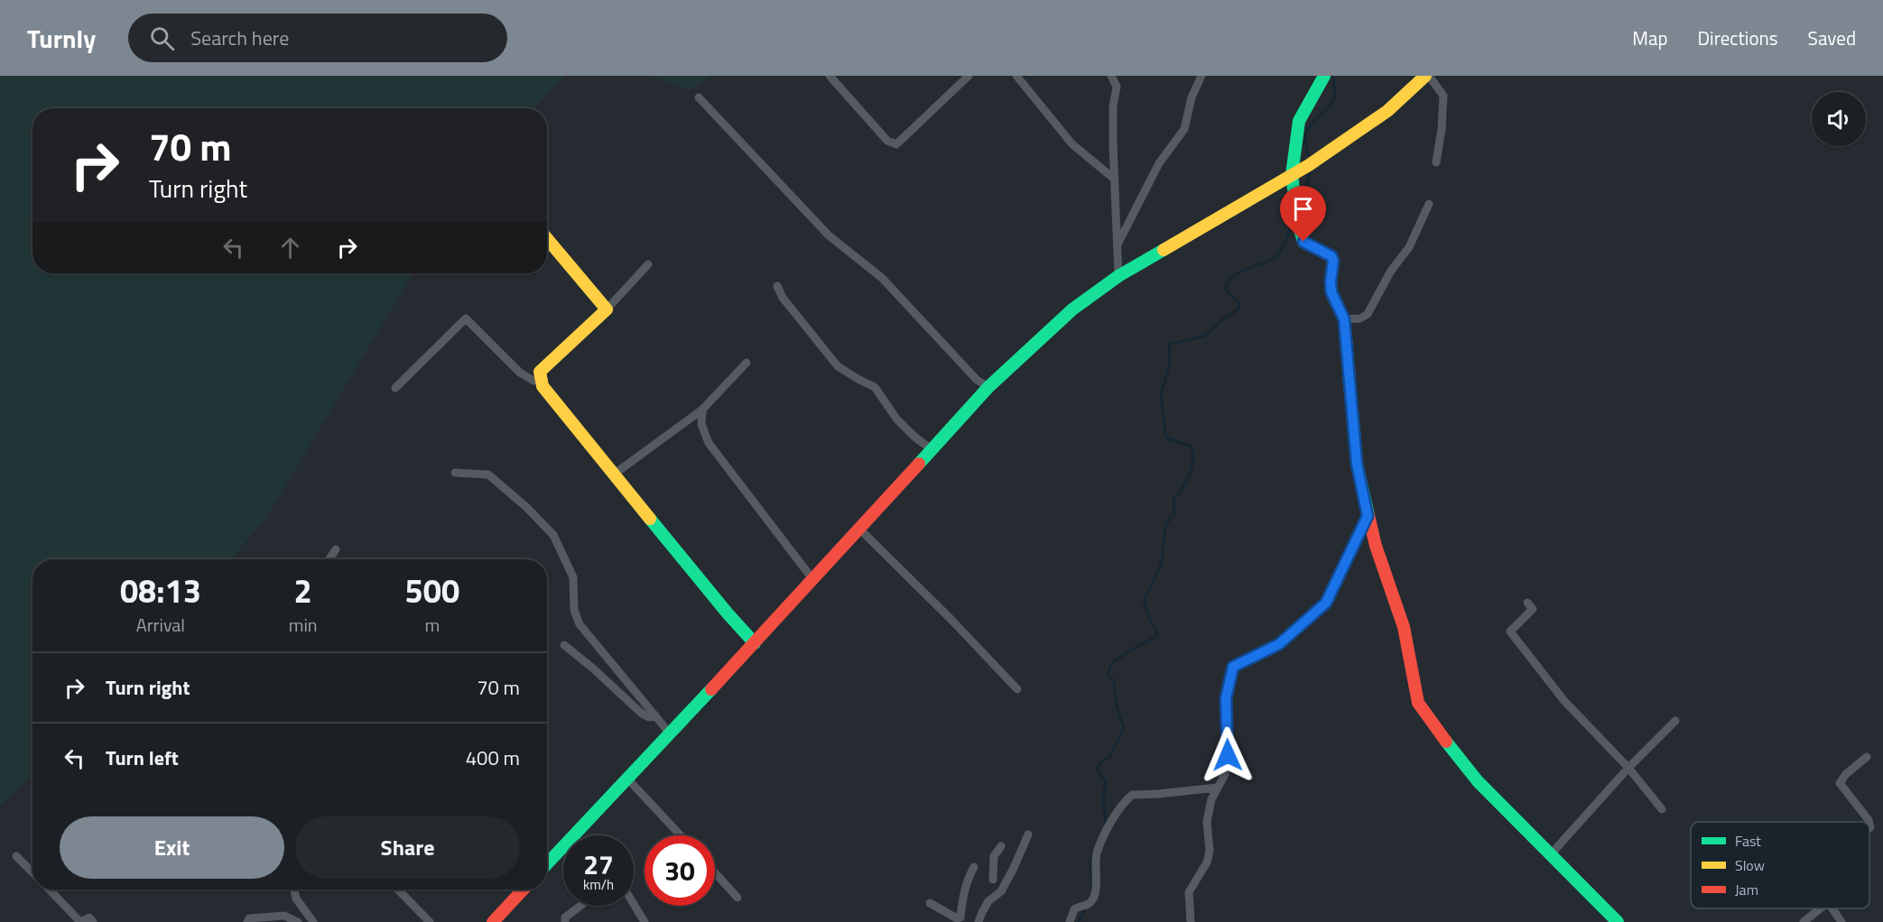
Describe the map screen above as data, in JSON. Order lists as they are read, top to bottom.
{
  "legend": ["Fast", "Slow", "Jam"],
  "page": {
    "header": "Turnly",
    "search": "Search here",
    "nav": ["Map", "Directions", "Saved"],
    "turn": ["70 m", "Turn right"],
    "eta": [
      "08:13",
      "Arrival",
      "2",
      "min",
      "500",
      "m"
    ],
    "list": [
      {
        "name": "Turn right",
        "value": "70 m"
      },
      {
        "name": "Turn left",
        "value": "400 m"
      }
    ],
    "buttons": ["Exit", "Share"],
    "speed": "27 km/h",
    "limit": "30"
  }
}
